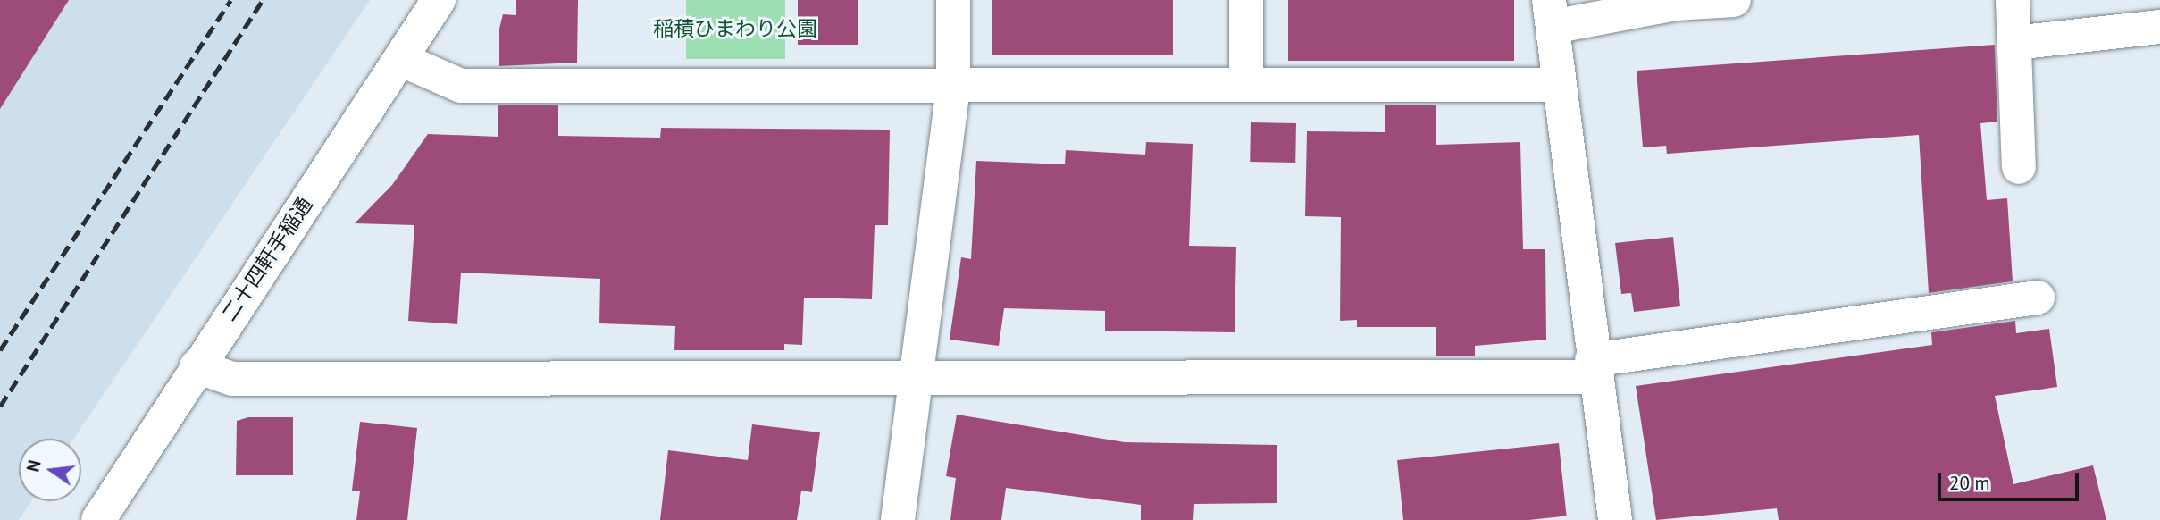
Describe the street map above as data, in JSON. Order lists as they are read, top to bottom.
{
  "streets": {
    "street": ["二十四軒手稲通"]
  },
  "parks": ["稲積ひまわり公園"],
  "scale_bar": "20 m",
  "north": "left"
}
